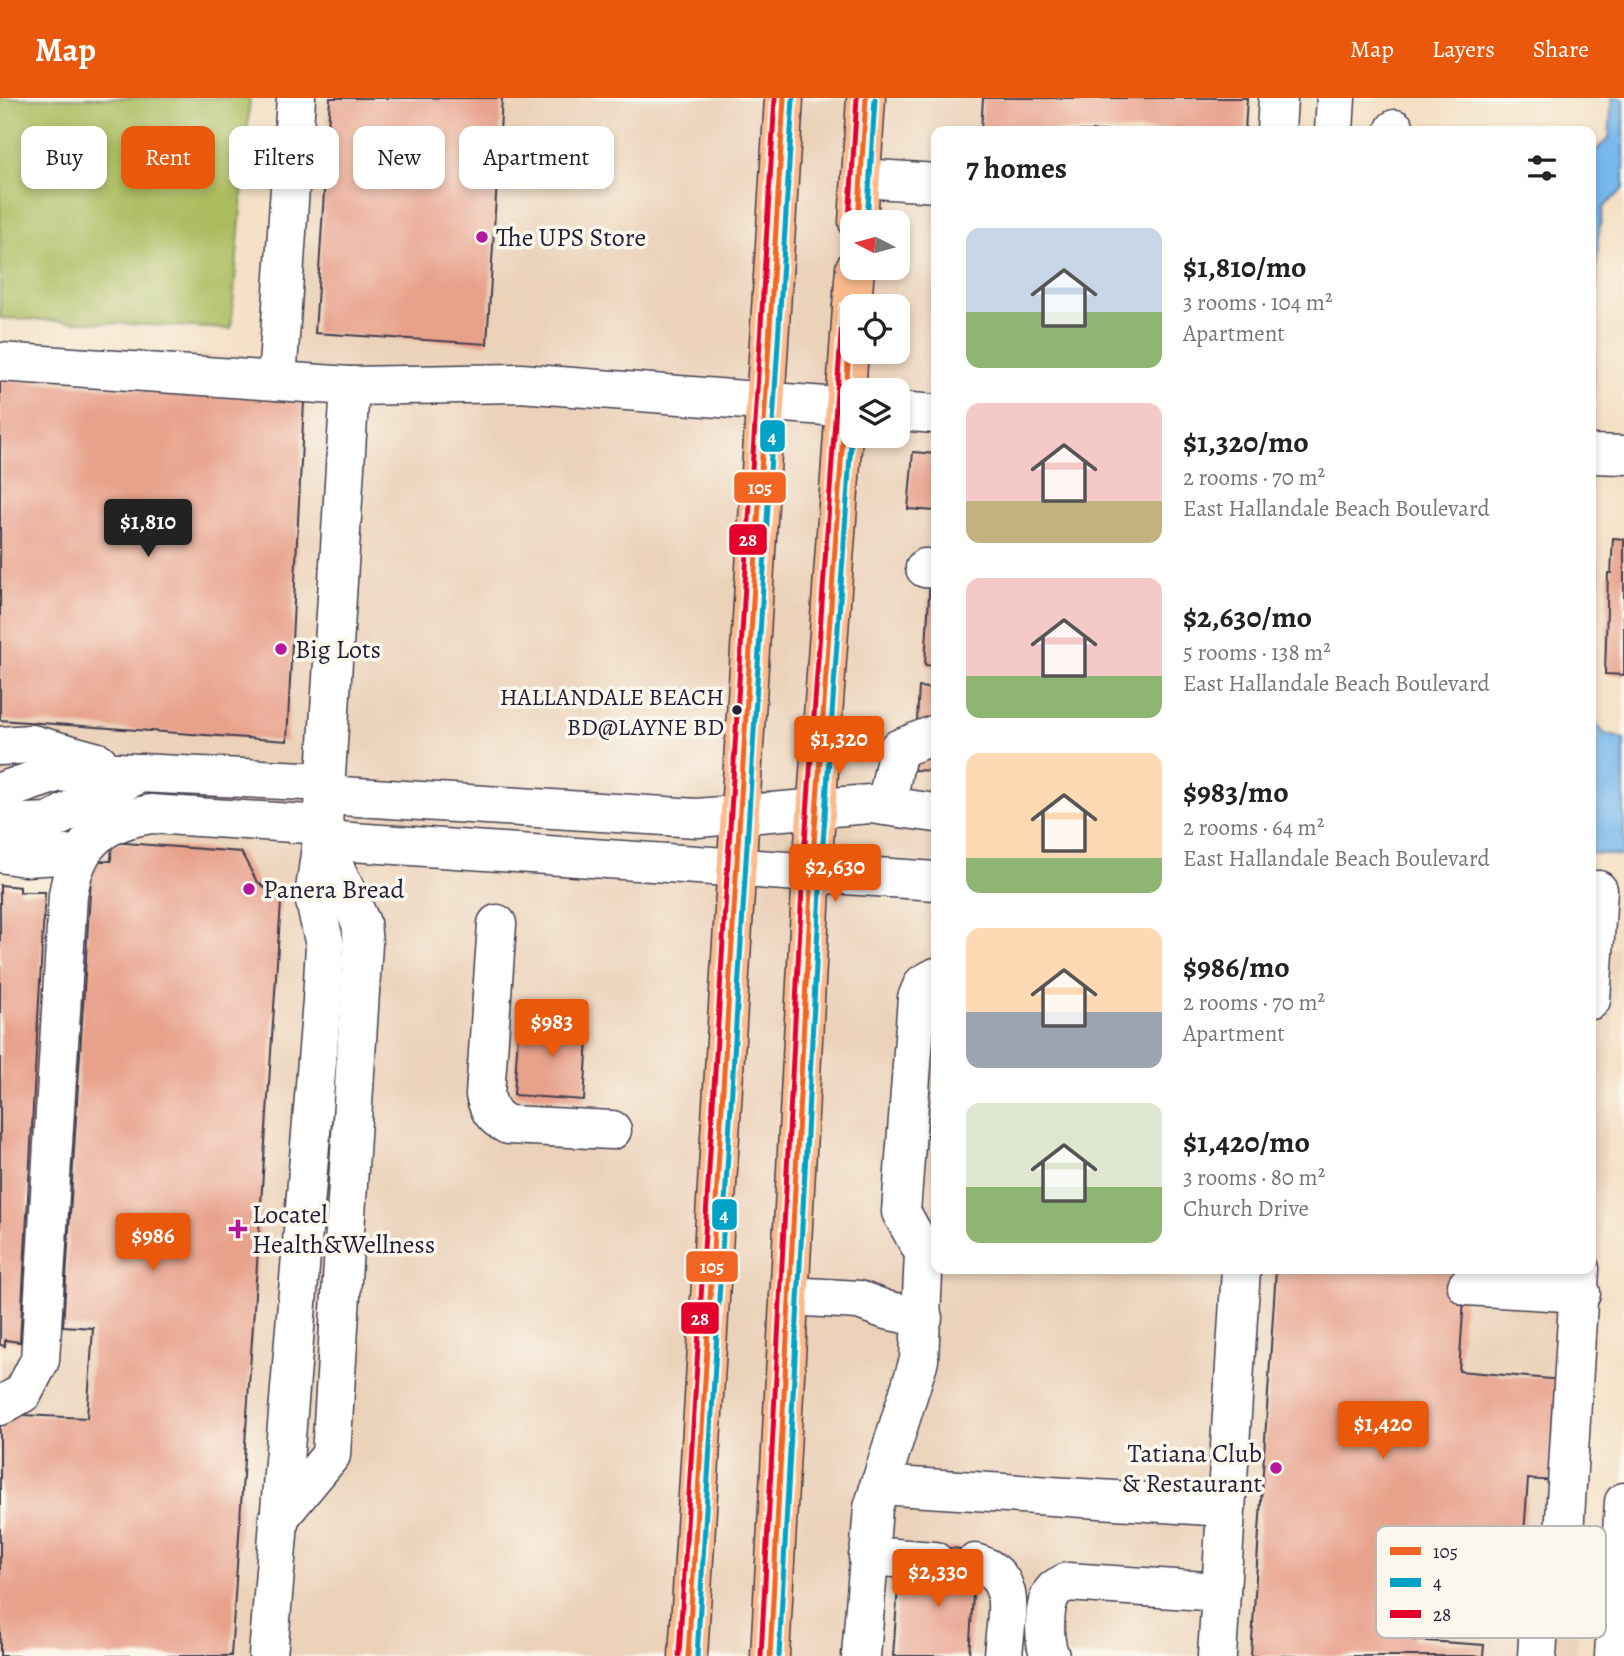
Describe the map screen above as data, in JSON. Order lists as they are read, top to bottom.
{
  "places": {
    "other": [
      "The UPS Store",
      "Big Lots",
      "HALLANDALE BEACH BD@LAYNE BD",
      "Panera Bread",
      "Tatiana Club & Restaurant"
    ],
    "health": ["Locatel Health&Wellness"]
  },
  "lines": ["transit line 105", "transit line 28", "transit line 4"],
  "legend": ["105", "4", "28"],
  "north": "left",
  "page": {
    "header": "Map",
    "nav": ["Map", "Layers", "Share"],
    "chip": [
      "Buy",
      "Rent",
      "Filters",
      "New",
      "Apartment"
    ],
    "heading": "7 homes",
    "list": [
      {
        "name": "$1,810/mo",
        "note": "3 rooms · 104 m² · Apartment"
      },
      {
        "name": "$1,320/mo",
        "note": "2 rooms · 70 m² · East Hallandale Beach Boulevard"
      },
      {
        "name": "$2,630/mo",
        "note": "5 rooms · 138 m² · East Hallandale Beach Boulevard"
      },
      {
        "name": "$983/mo",
        "note": "2 rooms · 64 m² · East Hallandale Beach Boulevard"
      },
      {
        "name": "$986/mo",
        "note": "2 rooms · 70 m² · Apartment"
      },
      {
        "name": "$1,420/mo",
        "note": "3 rooms · 80 m² · Church Drive"
      }
    ],
    "price": [
      "$1,810",
      "$1,320",
      "$2,630",
      "$983",
      "$986",
      "$1,420",
      "$2,330"
    ]
  }
}
